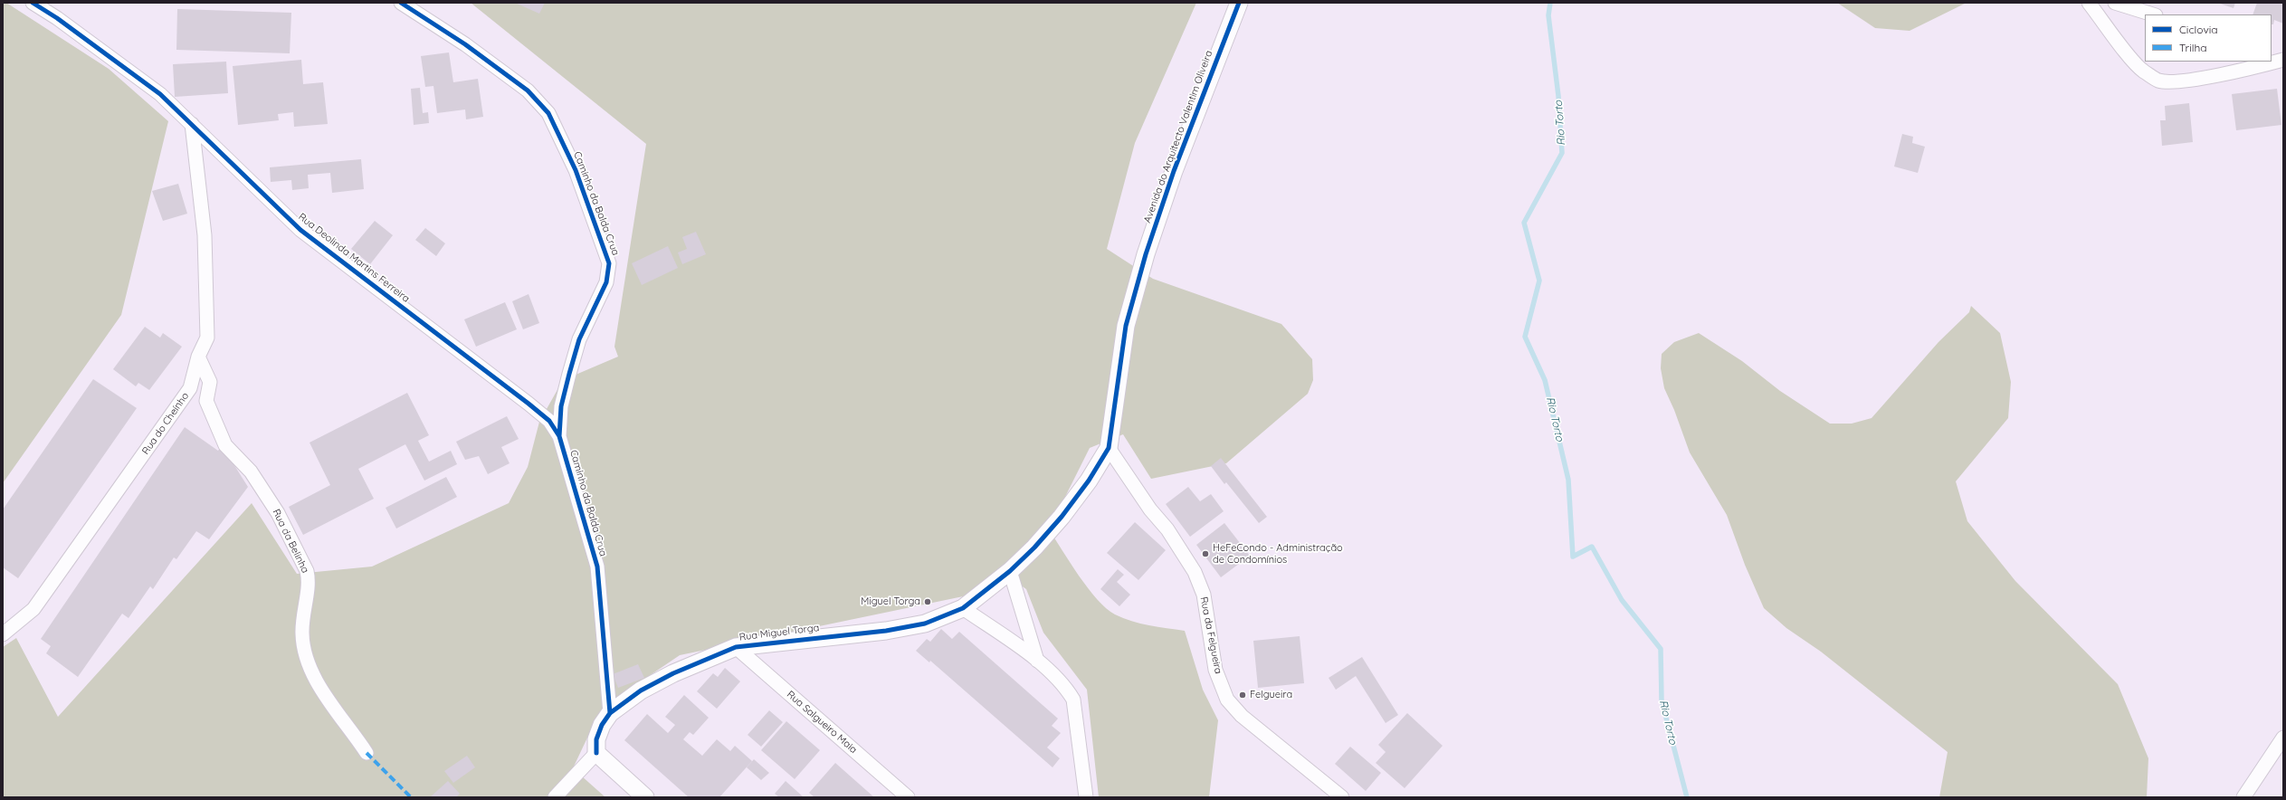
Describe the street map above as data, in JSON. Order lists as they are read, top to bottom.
{
  "streets": {
    "street": [
      "Avenida do Arquitecto Valentim Oliveira",
      "Caminho da Balda Crua",
      "Rua Deolinda Martins Ferreira",
      "Rua do Cheínho",
      "Rua da Belinha",
      "Rua Miguel Torga",
      "Rua da Felgueira",
      "Rua Salgueiro Maia"
    ]
  },
  "crossings": [
    ["Avenida do Arquitecto Valentim Oliveira", "Rua Miguel Torga"],
    ["Avenida do Arquitecto Valentim Oliveira", "Rua da Felgueira"],
    ["Caminho da Balda Crua", "Rua Deolinda Martins Ferreira"],
    ["Caminho da Balda Crua", "Rua Miguel Torga"],
    ["Rua Deolinda Martins Ferreira", "Rua do Cheínho"],
    ["Rua do Cheínho", "Rua da Belinha"],
    ["Rua Miguel Torga", "Rua Salgueiro Maia"]
  ],
  "water": ["Rio Torto"],
  "places": ["HeFeCondo - Administração de Condomínios", "Miguel Torga", "Felgueira"],
  "legend": ["Ciclovia", "Trilha"]
}
